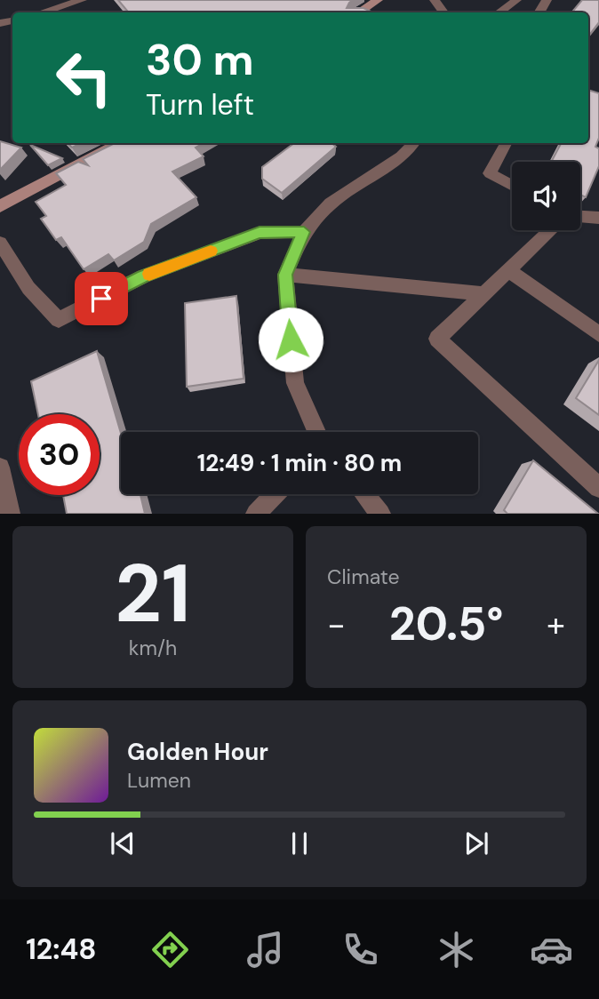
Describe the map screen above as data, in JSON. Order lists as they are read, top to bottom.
{
  "page": {
    "turn": ["30 m", "Turn left"],
    "limit": "30",
    "trip": "12:49 · 1 min · 80 m",
    "tile": [
      ["21", "km/h"],
      "Climate"
    ],
    "heat": ["−", "20.5°", "+"],
    "song": ["Golden Hour", "Lumen"],
    "tabs": "12:48"
  }
}
